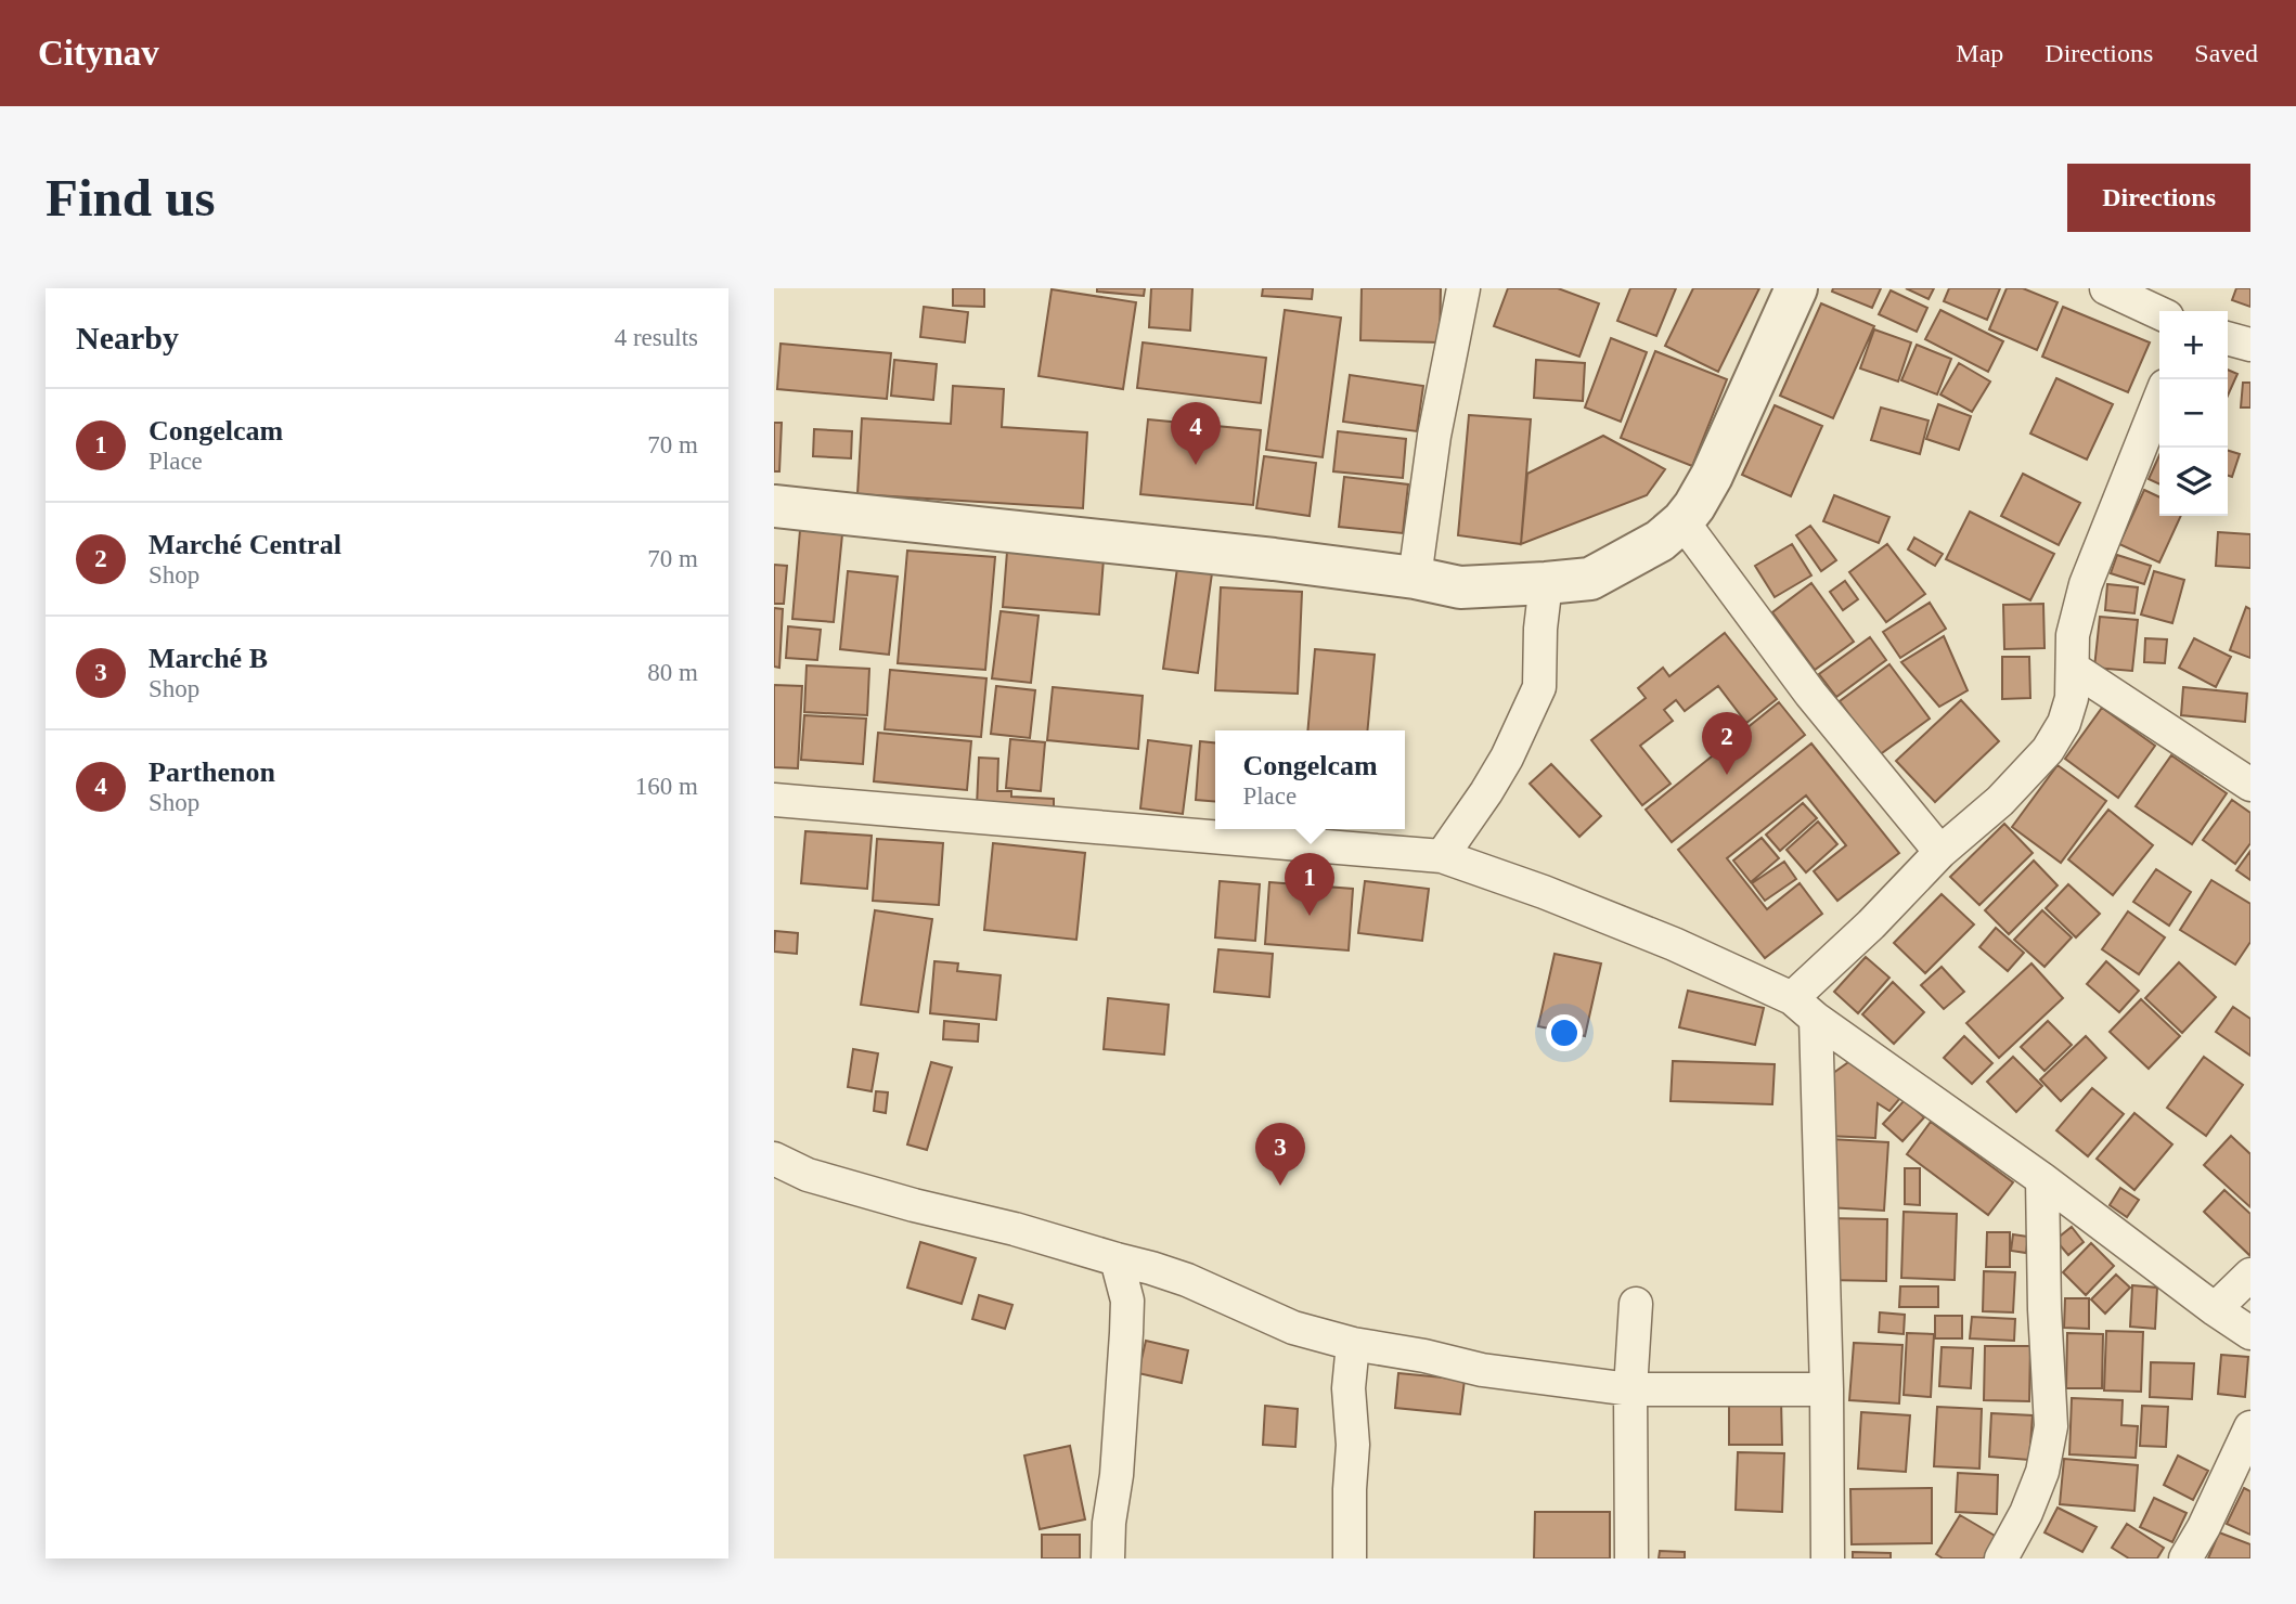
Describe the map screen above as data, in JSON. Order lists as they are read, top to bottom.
{
  "page": {
    "header": "Citynav",
    "nav": ["Map", "Directions", "Saved"],
    "buttons": "Directions",
    "title": "Find us",
    "heading": ["Nearby", "4 results"],
    "map_buttons": ["+", "−"],
    "list": [
      {
        "mark": "1",
        "name": "Congelcam",
        "note": "Place",
        "value": "70 m"
      },
      {
        "mark": "2",
        "name": "Marché Central",
        "note": "Shop",
        "value": "70 m"
      },
      {
        "mark": "3",
        "name": "Marché B",
        "note": "Shop",
        "value": "80 m"
      },
      {
        "mark": "4",
        "name": "Parthenon",
        "note": "Shop",
        "value": "160 m"
      }
    ],
    "pins": [
      "4",
      "2",
      "1",
      "3"
    ],
    "popup": ["Congelcam", "Place"]
  }
}
